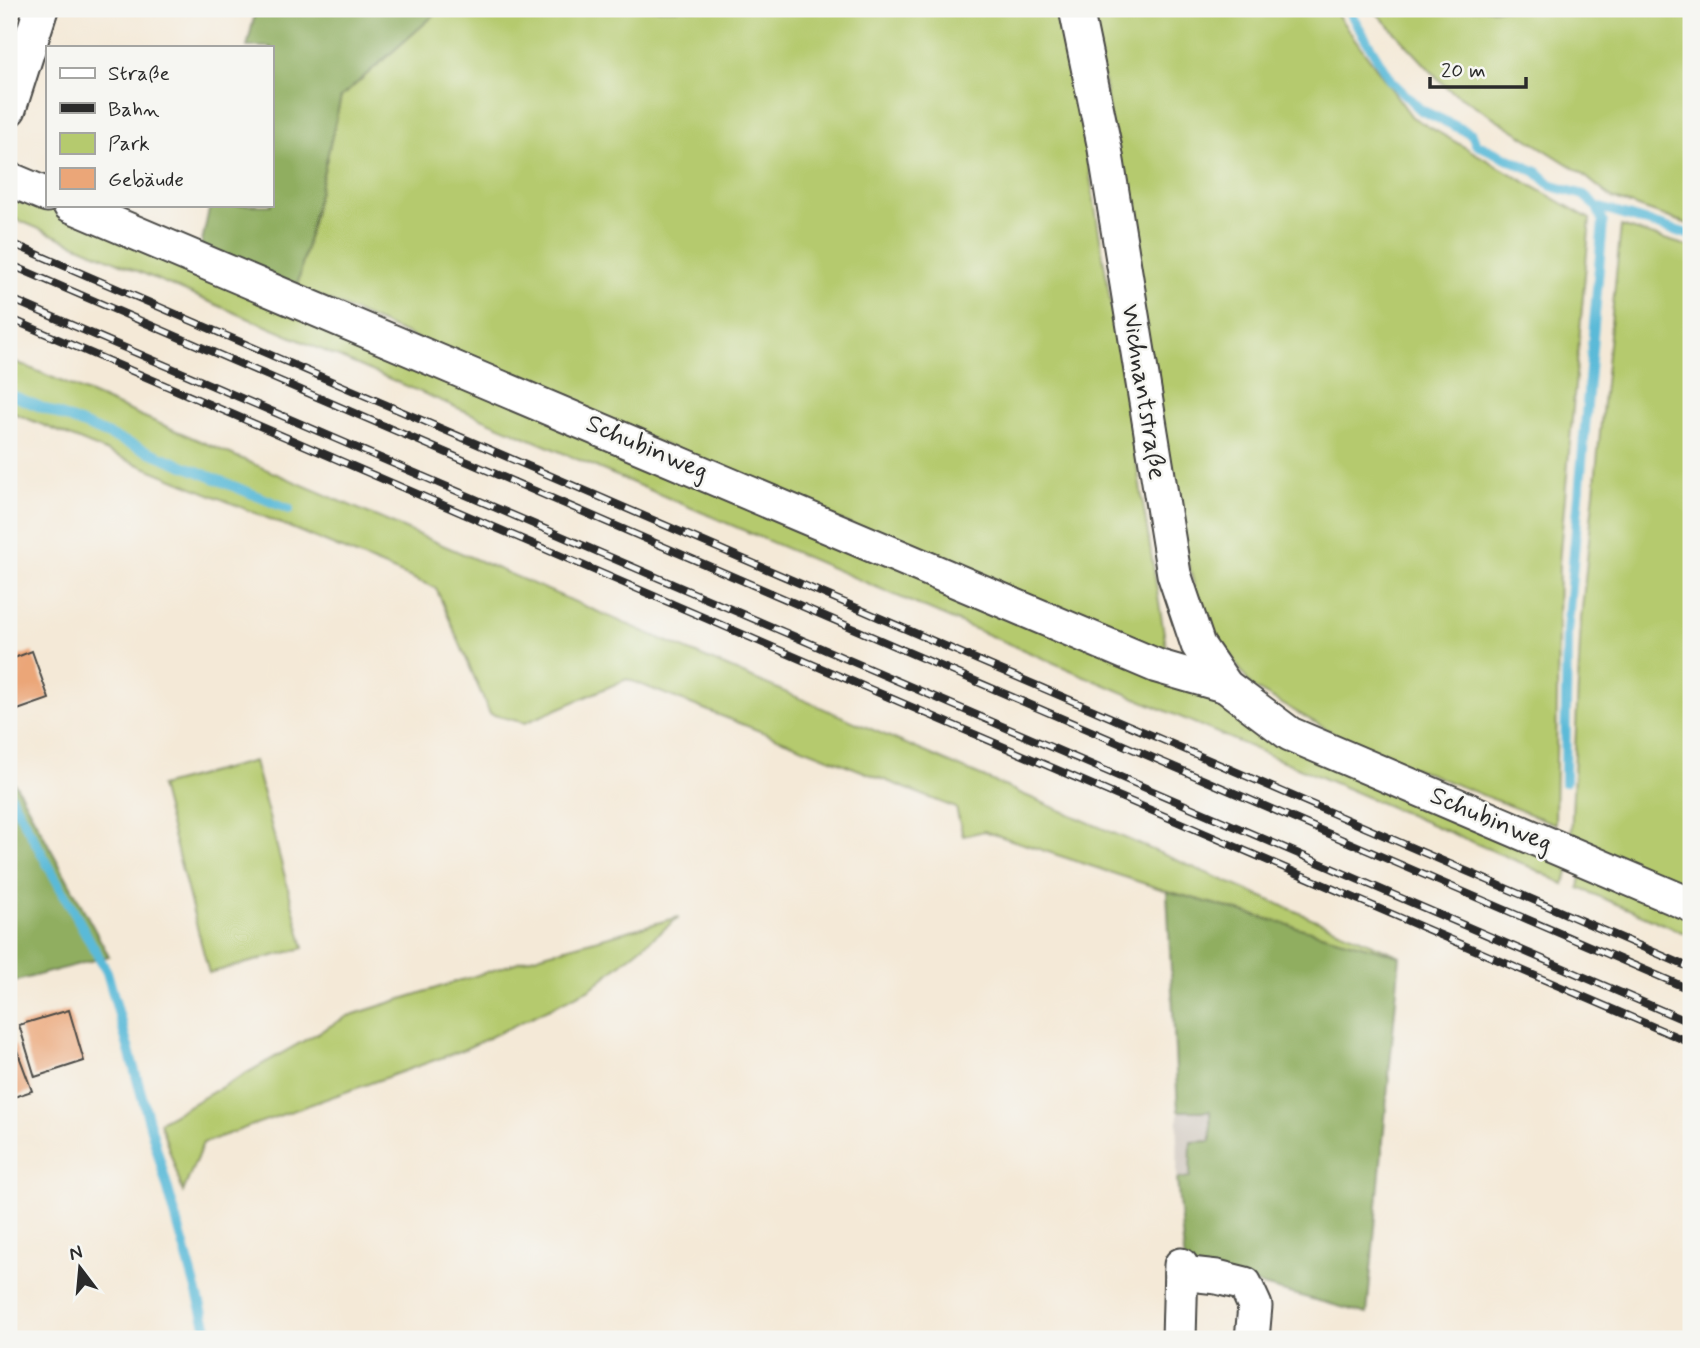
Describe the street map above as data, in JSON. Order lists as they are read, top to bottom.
{
  "streets": {
    "street": ["Wichnantstraße", "Schubinweg"]
  },
  "crossings": [
    ["Wichnantstraße", "Schubinweg"]
  ],
  "legend": [
    "Straße",
    "Bahn",
    "Park",
    "Gebäude"
  ],
  "scale_bar": "20 m",
  "north": "top"
}
